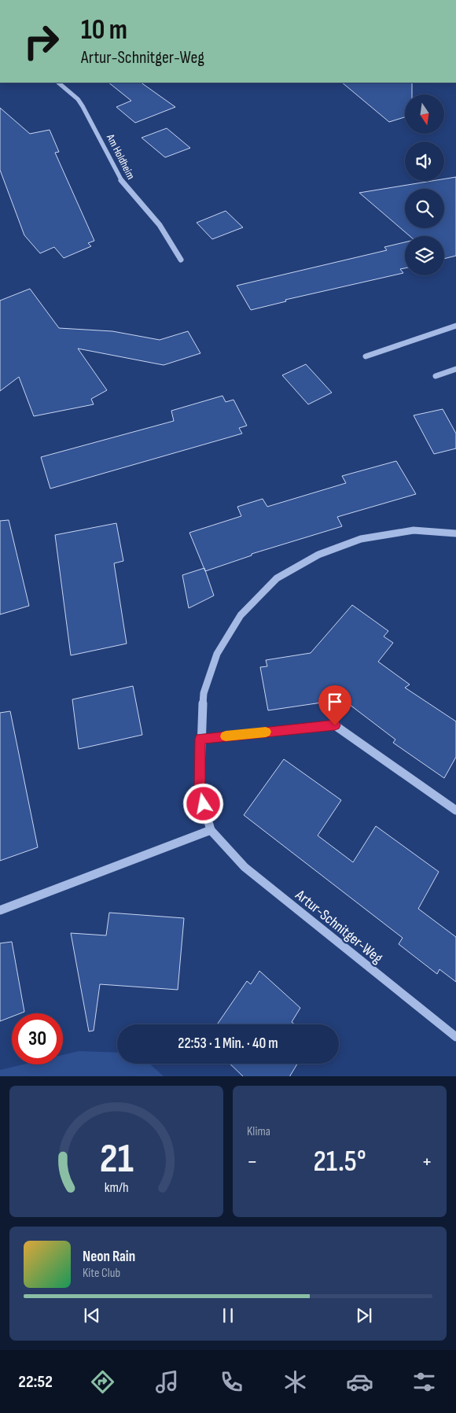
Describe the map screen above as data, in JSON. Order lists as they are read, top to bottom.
{
  "streets": {
    "street": ["Am Holdheim", "Artur-Schnitger-Weg"]
  },
  "north": "bottom",
  "page": {
    "turn": ["10 m", "Artur-Schnitger-Weg"],
    "limit": "30",
    "trip": "22:53 · 1 Min. · 40 m",
    "tile": "Klima",
    "heat": ["−", "21.5°", "+"],
    "song": ["Neon Rain", "Kite Club"],
    "tabs": "22:52",
    "gauge": ["21", "km/h"]
  }
}
